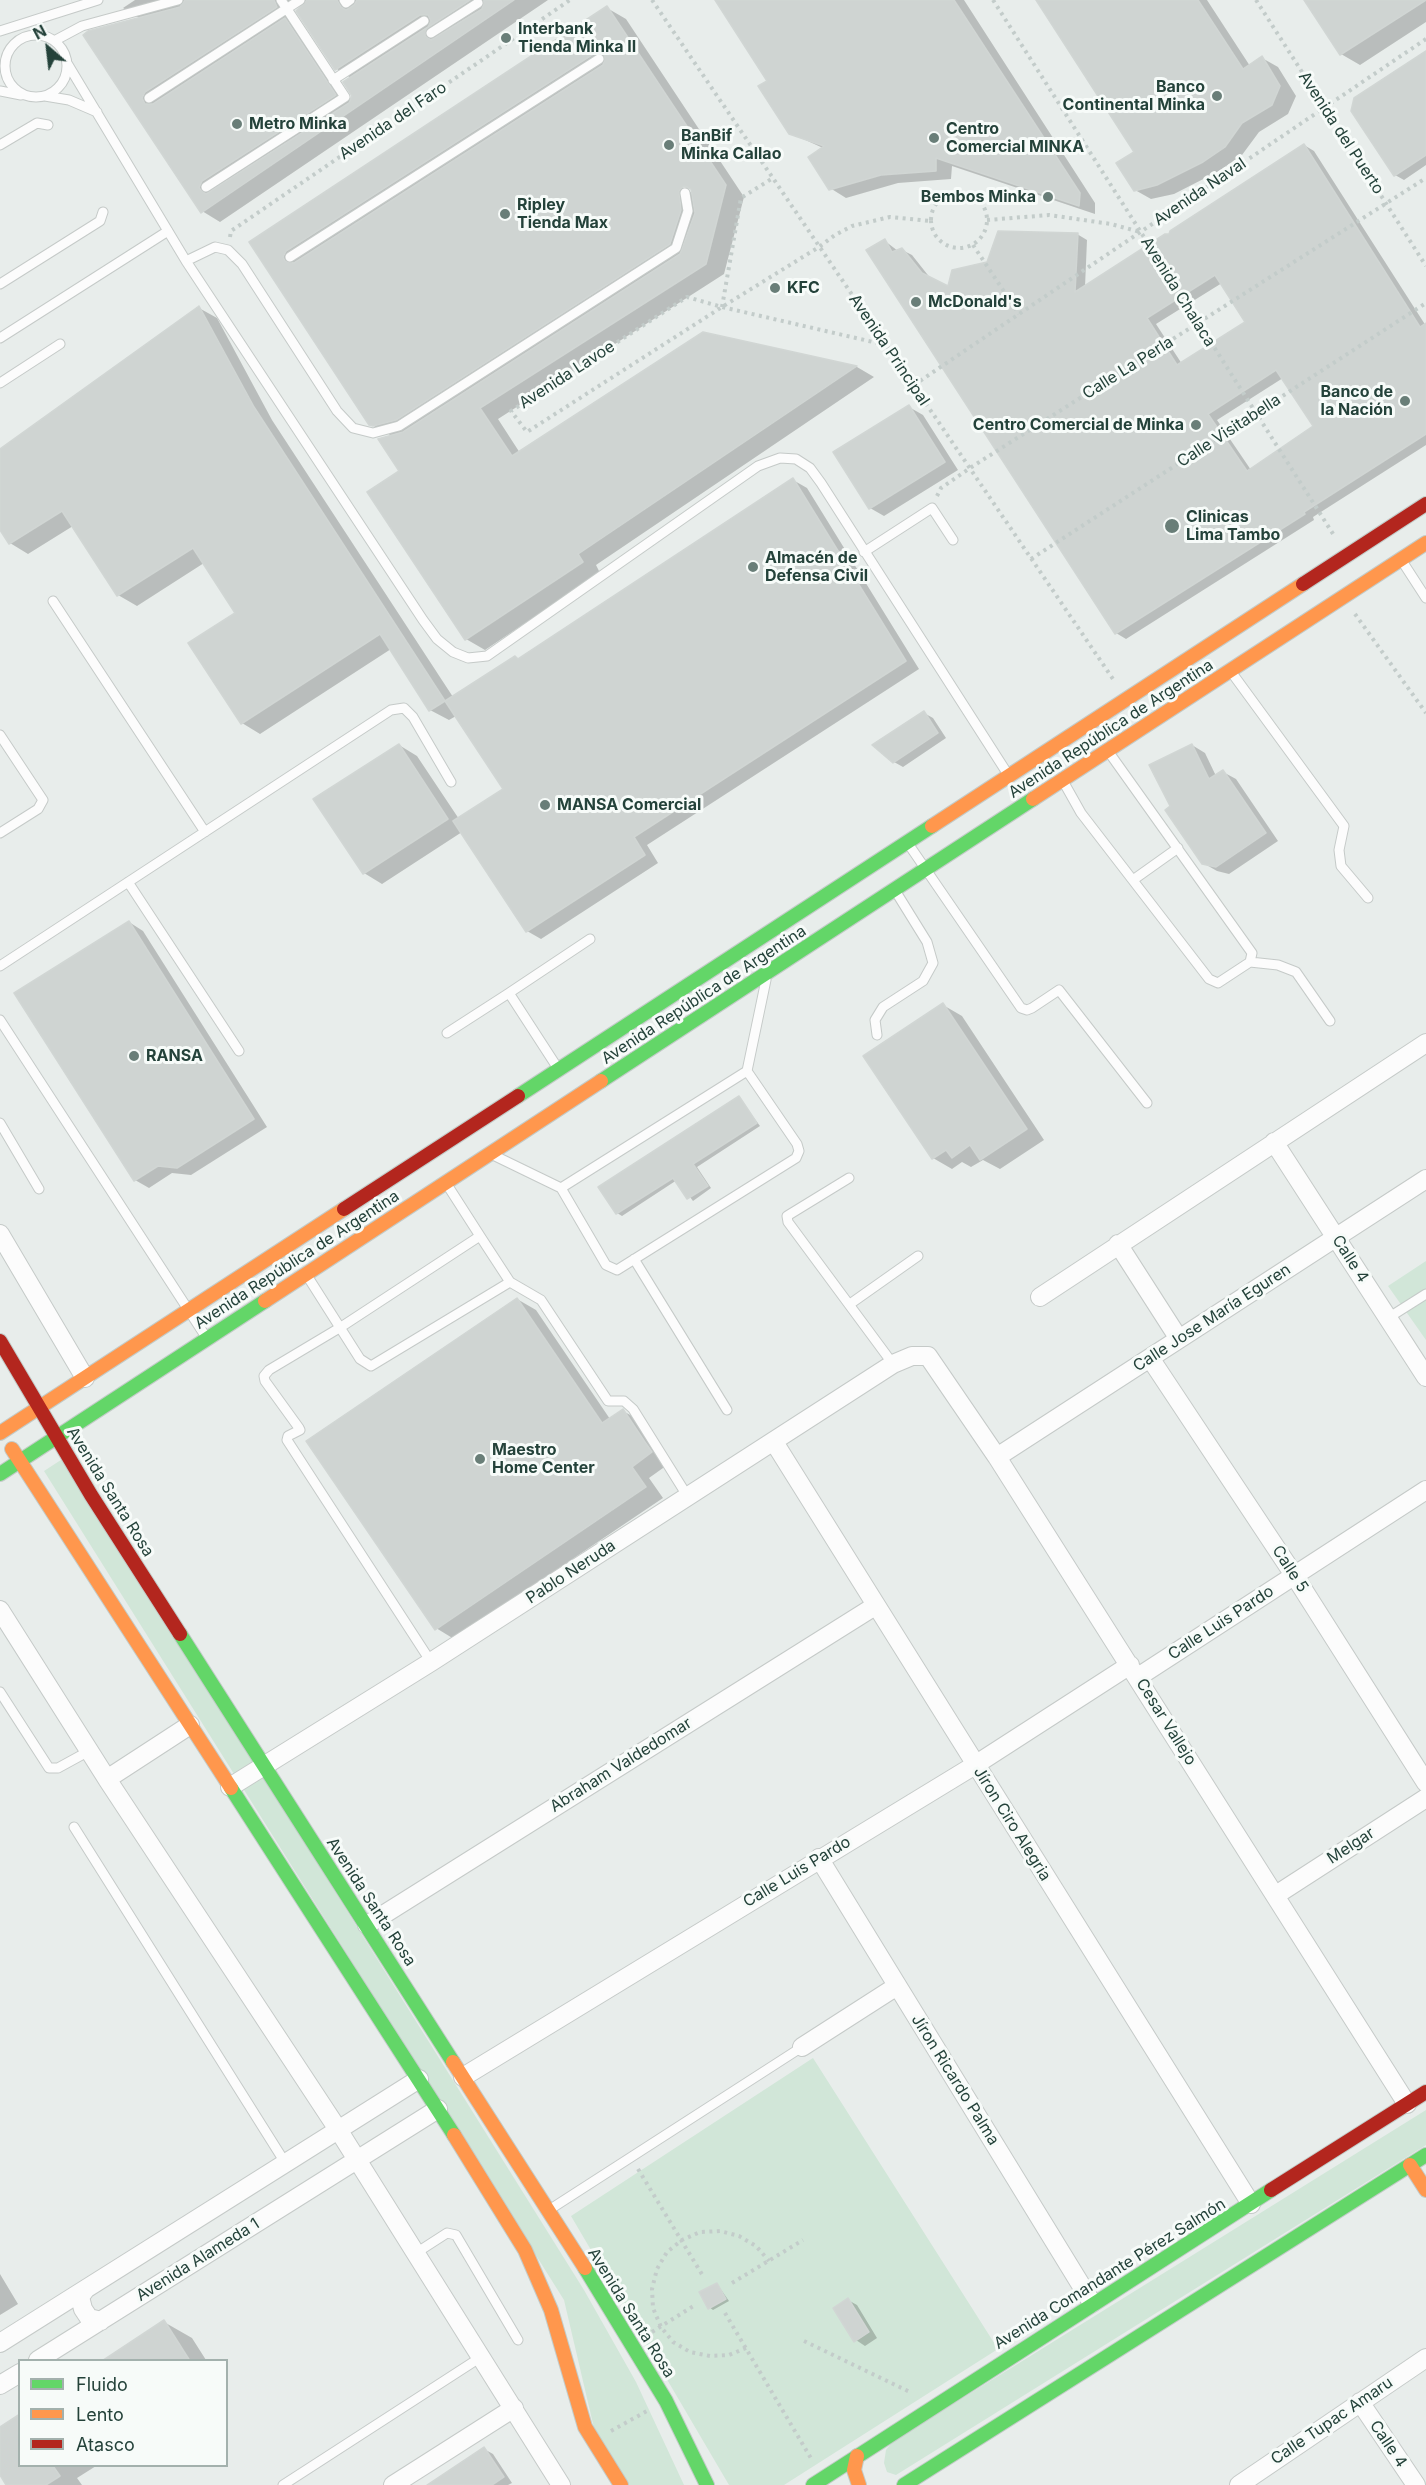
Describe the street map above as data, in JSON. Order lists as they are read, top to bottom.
{
  "streets": {
    "main road": ["Avenida República de Argentina", "Avenida Santa Rosa", "Avenida Comandante Pérez Salmón"],
    "street": [
      "Calle 4",
      "Calle Jose María Eguren",
      "Calle 5",
      "Pablo Neruda",
      "Calle Luis Pardo",
      "Cesar Vallejo",
      "Abraham Valdedomar",
      "Jíron Ciro Alegria",
      "Melgar",
      "Jíron Ricardo Palma",
      "Avenida Alameda 1",
      "Calle Tupac Amaru"
    ],
    "path": [
      "Avenida del Faro",
      "Avenida del Puerto",
      "Avenida Naval",
      "Avenida Chalaca",
      "Avenida Principal",
      "Calle La Perla",
      "Avenida Lavoe",
      "Calle Visitabella"
    ]
  },
  "crossings": [
    ["Avenida del Puerto", "Avenida Naval"],
    ["Avenida del Puerto", "Calle La Perla"],
    ["Avenida Naval", "Avenida Chalaca"],
    ["Avenida Naval", "Avenida Principal"],
    ["Avenida Chalaca", "Calle La Perla"],
    ["Avenida Chalaca", "Calle Visitabella"],
    ["Avenida Chalaca", "Avenida República de Argentina"],
    ["Avenida Principal", "Calle La Perla"],
    ["Avenida Principal", "Avenida Lavoe"],
    ["Avenida Principal", "Calle Visitabella"],
    ["Avenida Principal", "Avenida República de Argentina"],
    ["Avenida República de Argentina", "Avenida Santa Rosa"],
    ["Calle 4", "Calle Jose María Eguren"],
    ["Calle 4", "Calle Tupac Amaru"],
    ["Calle Jose María Eguren", "Calle 5"],
    ["Calle Jose María Eguren", "Cesar Vallejo"],
    ["Avenida Santa Rosa", "Pablo Neruda"],
    ["Avenida Santa Rosa", "Calle Luis Pardo"],
    ["Avenida Santa Rosa", "Abraham Valdedomar"],
    ["Calle 5", "Calle Luis Pardo"],
    ["Pablo Neruda", "Cesar Vallejo"],
    ["Pablo Neruda", "Jíron Ciro Alegria"],
    ["Calle Luis Pardo", "Cesar Vallejo"],
    ["Calle Luis Pardo", "Jíron Ciro Alegria"],
    ["Calle Luis Pardo", "Jíron Ricardo Palma"],
    ["Cesar Vallejo", "Melgar"],
    ["Cesar Vallejo", "Avenida Comandante Pérez Salmón"],
    ["Abraham Valdedomar", "Jíron Ciro Alegria"],
    ["Jíron Ciro Alegria", "Avenida Comandante Pérez Salmón"],
    ["Jíron Ricardo Palma", "Avenida Comandante Pérez Salmón"]
  ],
  "places": [
    "Interbank Tienda Minka II",
    "Banco Continental Minka",
    "Metro Minka",
    "Centro Comercial MINKA",
    "BanBif Minka Callao",
    "Bembos Minka",
    "Ripley Tienda Max",
    "KFC",
    "McDonald's",
    "Banco de la Nación",
    "Centro Comercial de Minka",
    "Clinicas Lima Tambo",
    "Almacén de Defensa Civil",
    "MANSA Comercial",
    "RANSA",
    "Maestro Home Center"
  ],
  "legend": ["Fluido", "Lento", "Atasco"],
  "north": "top left"
}
